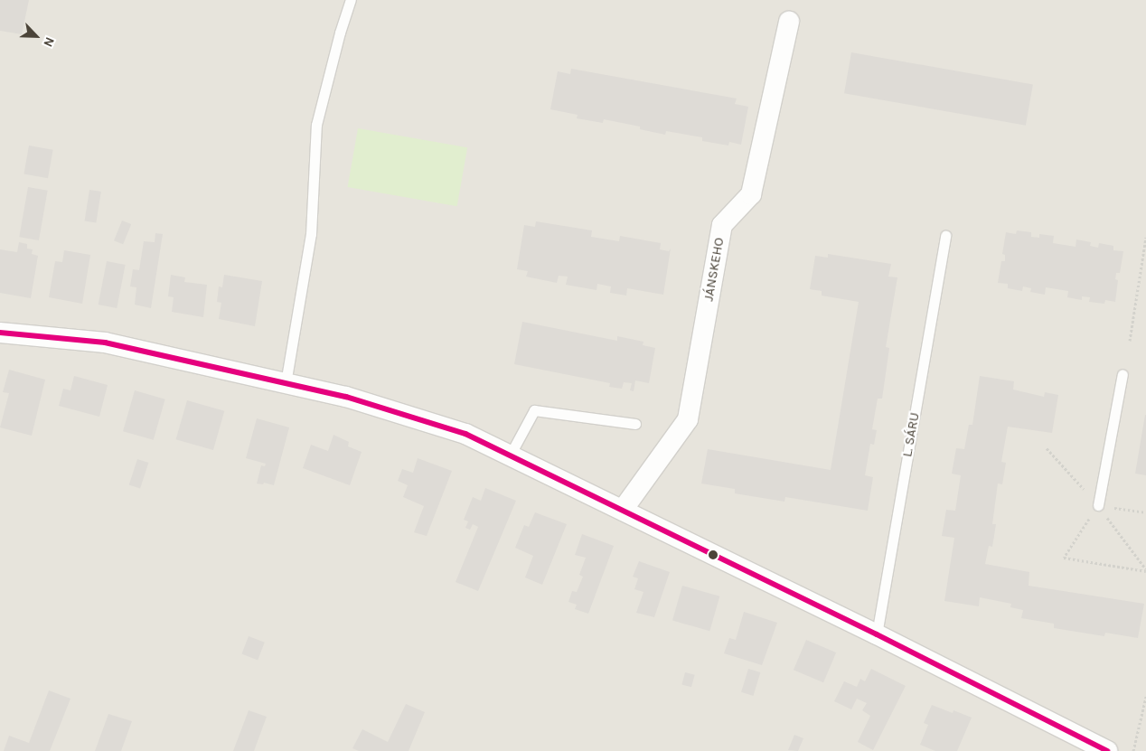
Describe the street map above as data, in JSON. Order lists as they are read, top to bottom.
{
  "streets": {
    "street": ["JÁNSKEHO"],
    "lane": ["L. SÁRU"]
  },
  "north": "bottom right"
}
